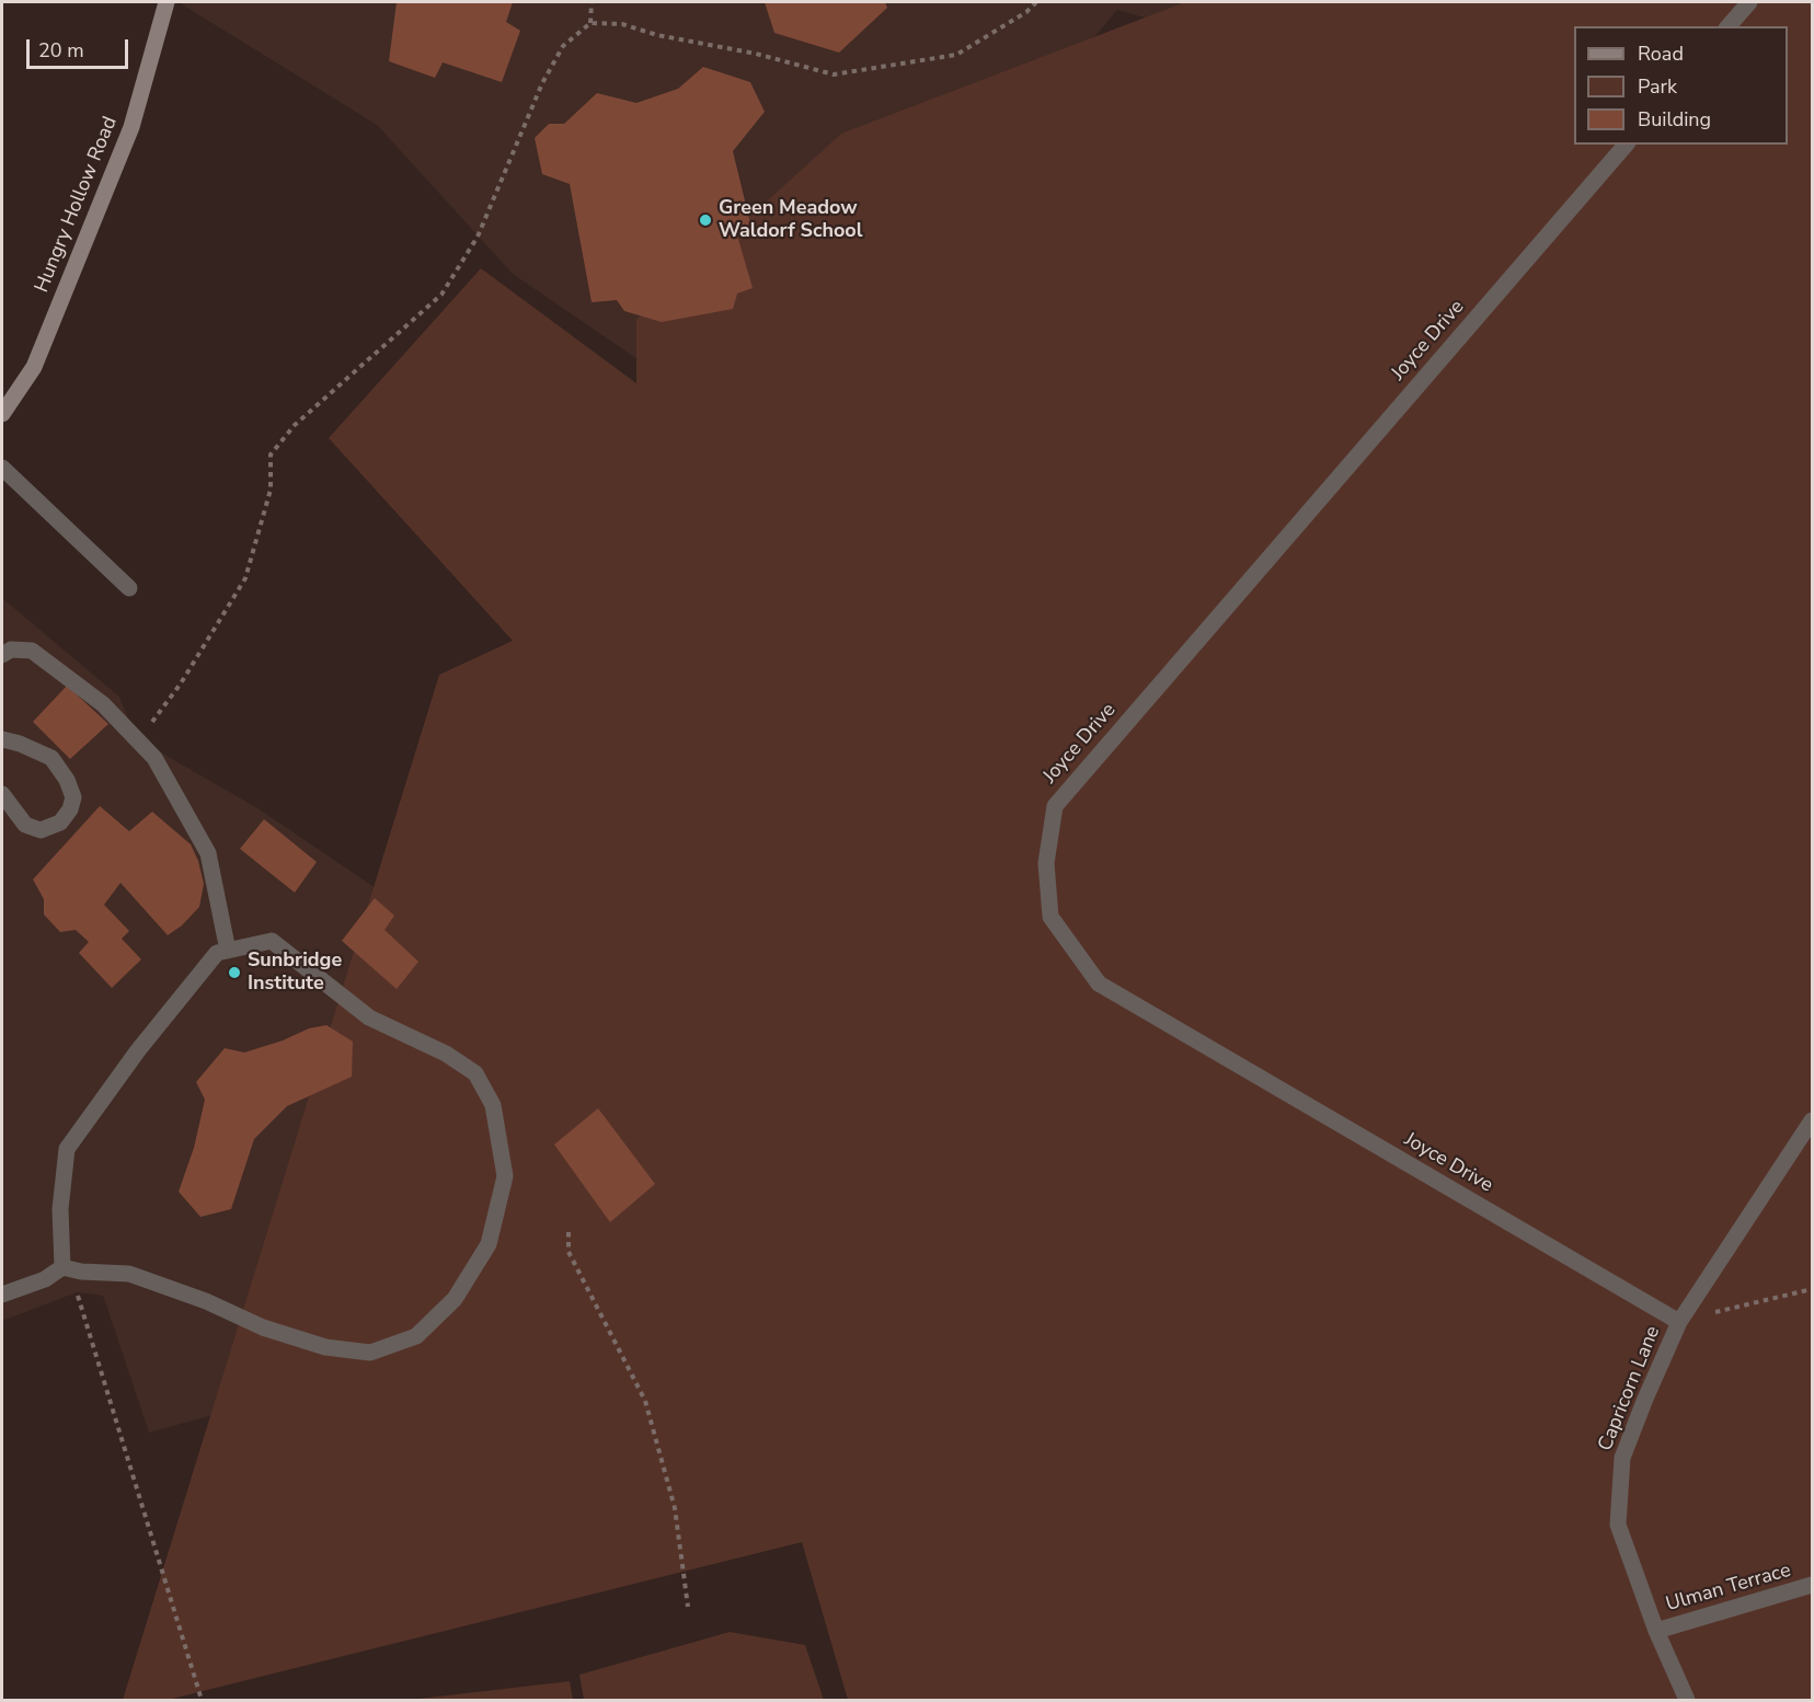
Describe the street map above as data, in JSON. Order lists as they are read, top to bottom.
{
  "streets": {
    "street": [
      "Hungry Hollow Road",
      "Joyce Drive",
      "Capricorn Lane",
      "Ulman Terrace"
    ]
  },
  "crossings": [
    ["Joyce Drive", "Capricorn Lane"],
    ["Capricorn Lane", "Ulman Terrace"]
  ],
  "places": ["Green Meadow Waldorf School", "Sunbridge Institute"],
  "legend": ["Road", "Park", "Building"],
  "scale_bar": "20 m"
}
